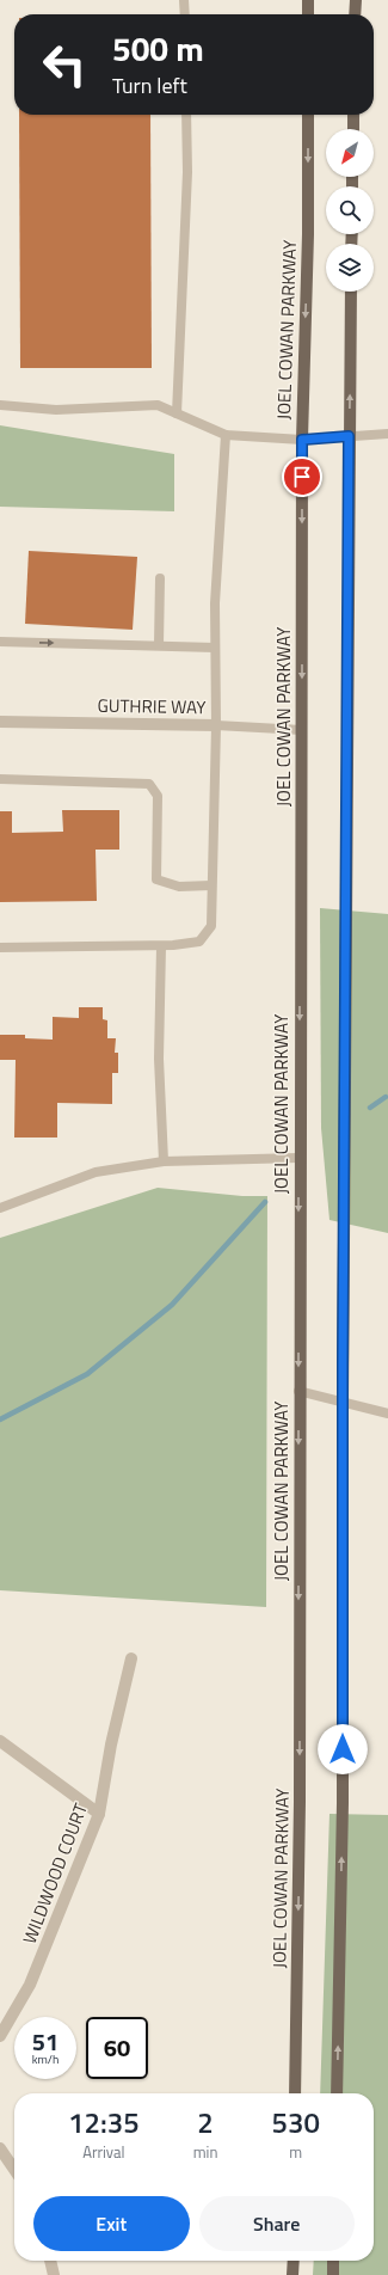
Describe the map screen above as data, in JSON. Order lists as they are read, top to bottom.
{
  "streets": {
    "main road": ["JOEL COWAN PARKWAY"],
    "street": ["GUTHRIE WAY", "WILDWOOD COURT"]
  },
  "crossings": [
    ["JOEL COWAN PARKWAY", "GUTHRIE WAY"]
  ],
  "north": "bottom left",
  "page": {
    "turn": ["500 m", "Turn left"],
    "speed": "51 km/h",
    "limit": "60",
    "eta": [
      "12:35",
      "Arrival",
      "2",
      "min",
      "530",
      "m"
    ],
    "buttons": ["Exit", "Share"]
  }
}
